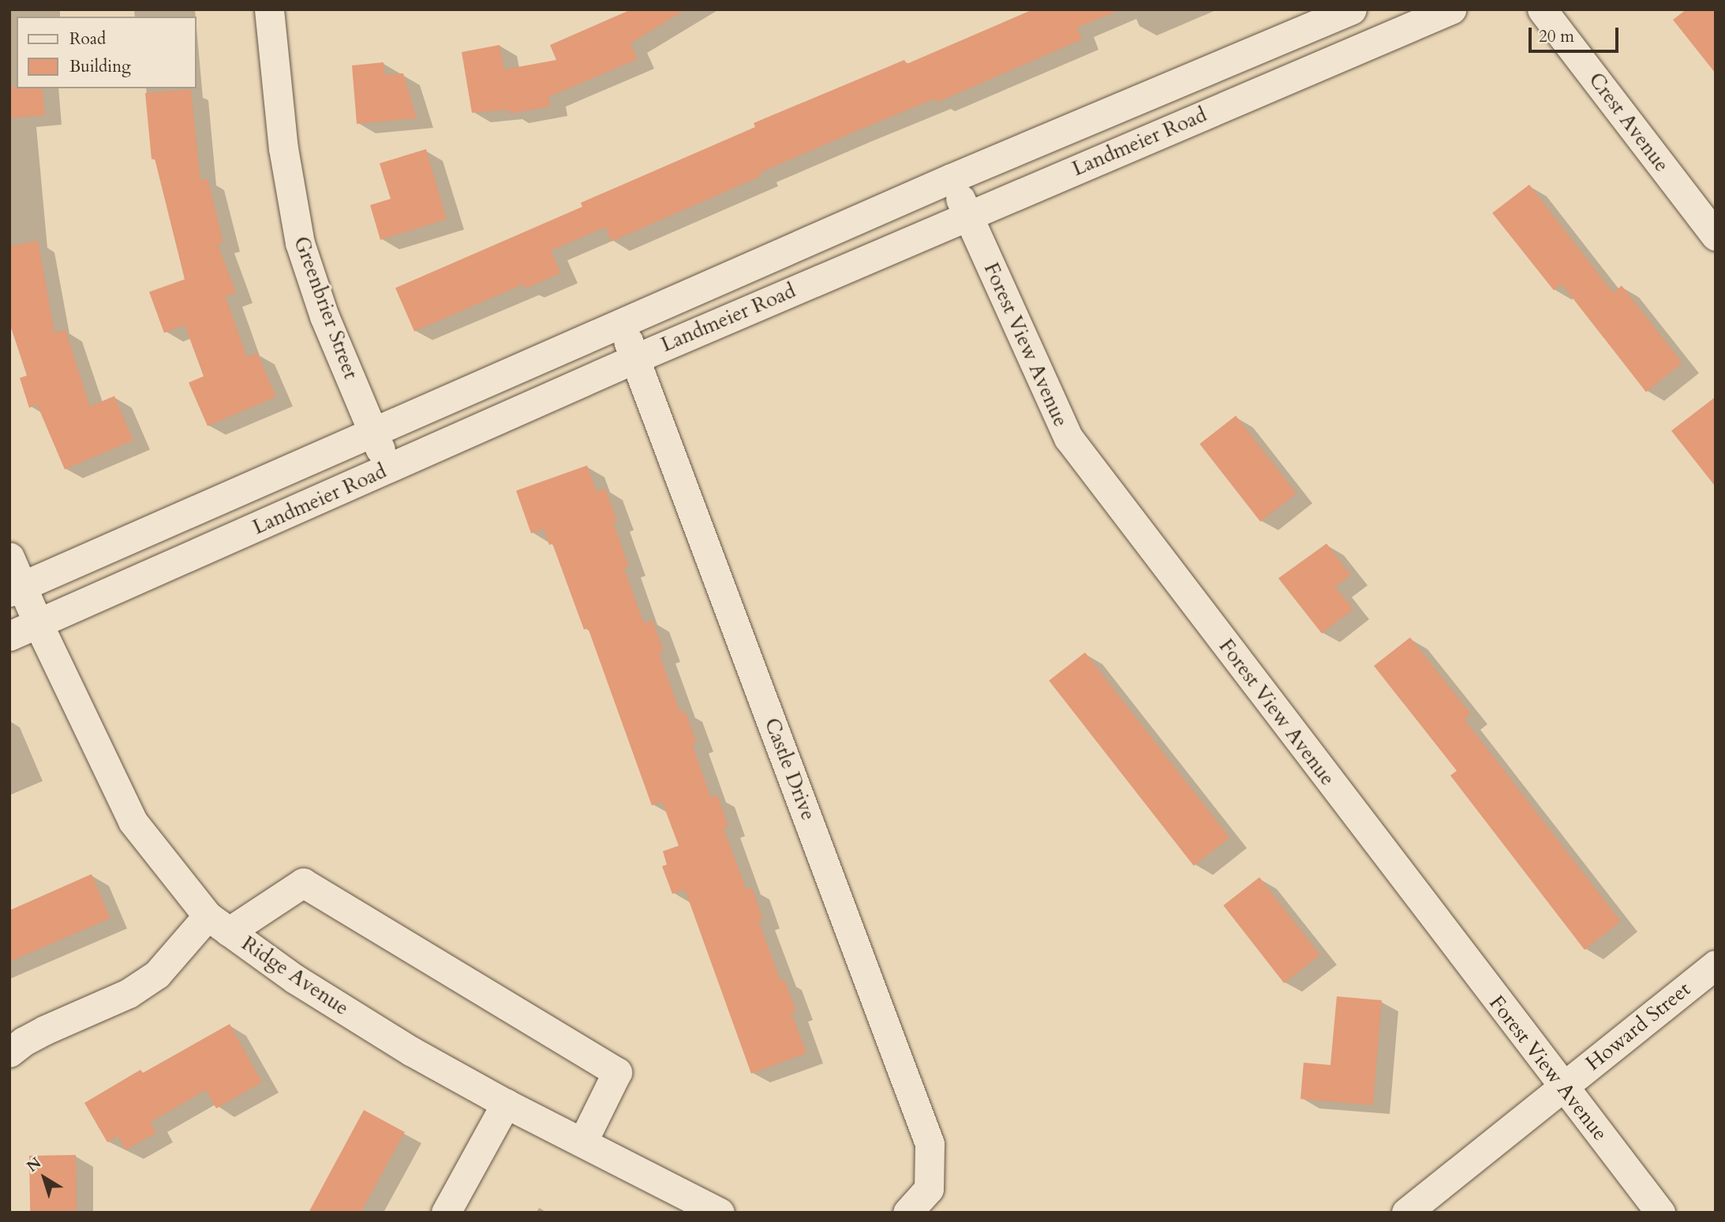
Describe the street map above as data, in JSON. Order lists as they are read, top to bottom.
{
  "streets": {
    "street": [
      "Crest Avenue",
      "Landmeier Road",
      "Greenbrier Street",
      "Forest View Avenue",
      "Castle Drive",
      "Ridge Avenue",
      "Howard Street"
    ]
  },
  "crossings": [
    ["Landmeier Road", "Greenbrier Street"],
    ["Landmeier Road", "Forest View Avenue"],
    ["Landmeier Road", "Castle Drive"],
    ["Landmeier Road", "Ridge Avenue"],
    ["Forest View Avenue", "Howard Street"]
  ],
  "legend": ["Road", "Building"],
  "scale_bar": "20 m",
  "north": "top left"
}
